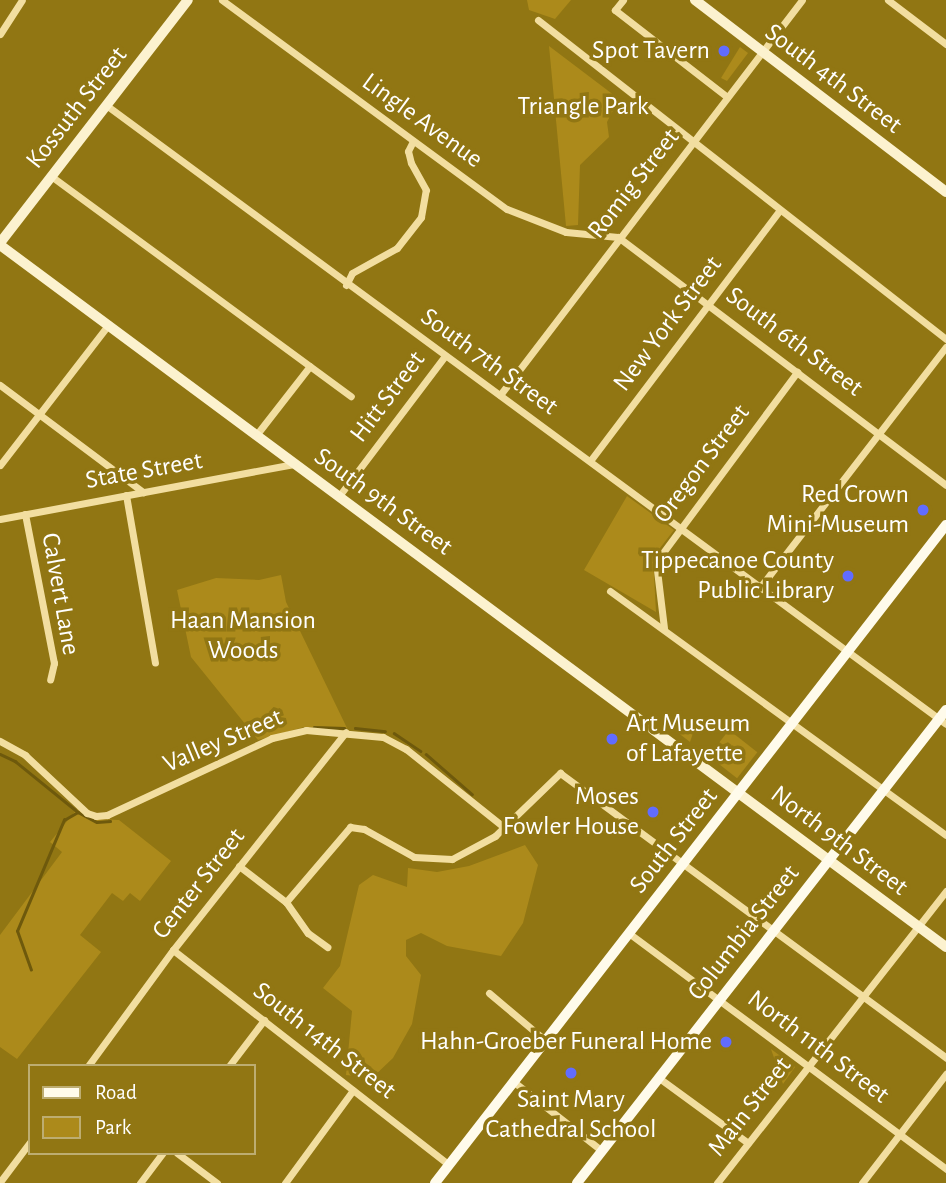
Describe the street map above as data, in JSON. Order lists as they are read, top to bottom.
{
  "streets": {
    "main road": ["South Street", "Columbia Street"],
    "street": [
      "South 4th Street",
      "Kossuth Street",
      "Lingle Avenue",
      "Romig Street",
      "New York Street",
      "South 6th Street",
      "South 7th Street",
      "Hitt Street",
      "Oregon Street",
      "State Street",
      "South 9th Street",
      "Calvert Lane",
      "Valley Street",
      "North 9th Street",
      "Center Street",
      "South 14th Street",
      "North 11th Street",
      "Main Street"
    ]
  },
  "crossings": [
    ["South 4th Street", "Romig Street"],
    ["Kossuth Street", "South 7th Street"],
    ["Kossuth Street", "South 9th Street"],
    ["Lingle Avenue", "Romig Street"],
    ["Lingle Avenue", "South 6th Street"],
    ["Romig Street", "South 6th Street"],
    ["Romig Street", "South 7th Street"],
    ["New York Street", "South 6th Street"],
    ["New York Street", "South 7th Street"],
    ["South 6th Street", "Oregon Street"],
    ["South 7th Street", "Hitt Street"],
    ["South 7th Street", "Oregon Street"],
    ["South 7th Street", "South Street"],
    ["South 7th Street", "Columbia Street"],
    ["Hitt Street", "South 9th Street"],
    ["State Street", "South 9th Street"],
    ["State Street", "Calvert Lane"],
    ["South 9th Street", "South Street"],
    ["South 9th Street", "North 9th Street"],
    ["Valley Street", "Center Street"],
    ["South Street", "North 9th Street"],
    ["South Street", "South 14th Street"],
    ["South Street", "North 11th Street"],
    ["North 9th Street", "Columbia Street"],
    ["North 9th Street", "Main Street"],
    ["Center Street", "South 14th Street"],
    ["Columbia Street", "North 11th Street"],
    ["North 11th Street", "Main Street"]
  ],
  "parks": ["Triangle Park", "Haan Mansion Woods"],
  "places": [
    "Spot Tavern",
    "Red Crown Mini-Museum",
    "Tippecanoe County Public Library",
    "Art Museum of Lafayette",
    "Moses Fowler House",
    "Hahn-Groeber Funeral Home",
    "Saint Mary Cathedral School"
  ],
  "legend": ["Road", "Park"]
}
